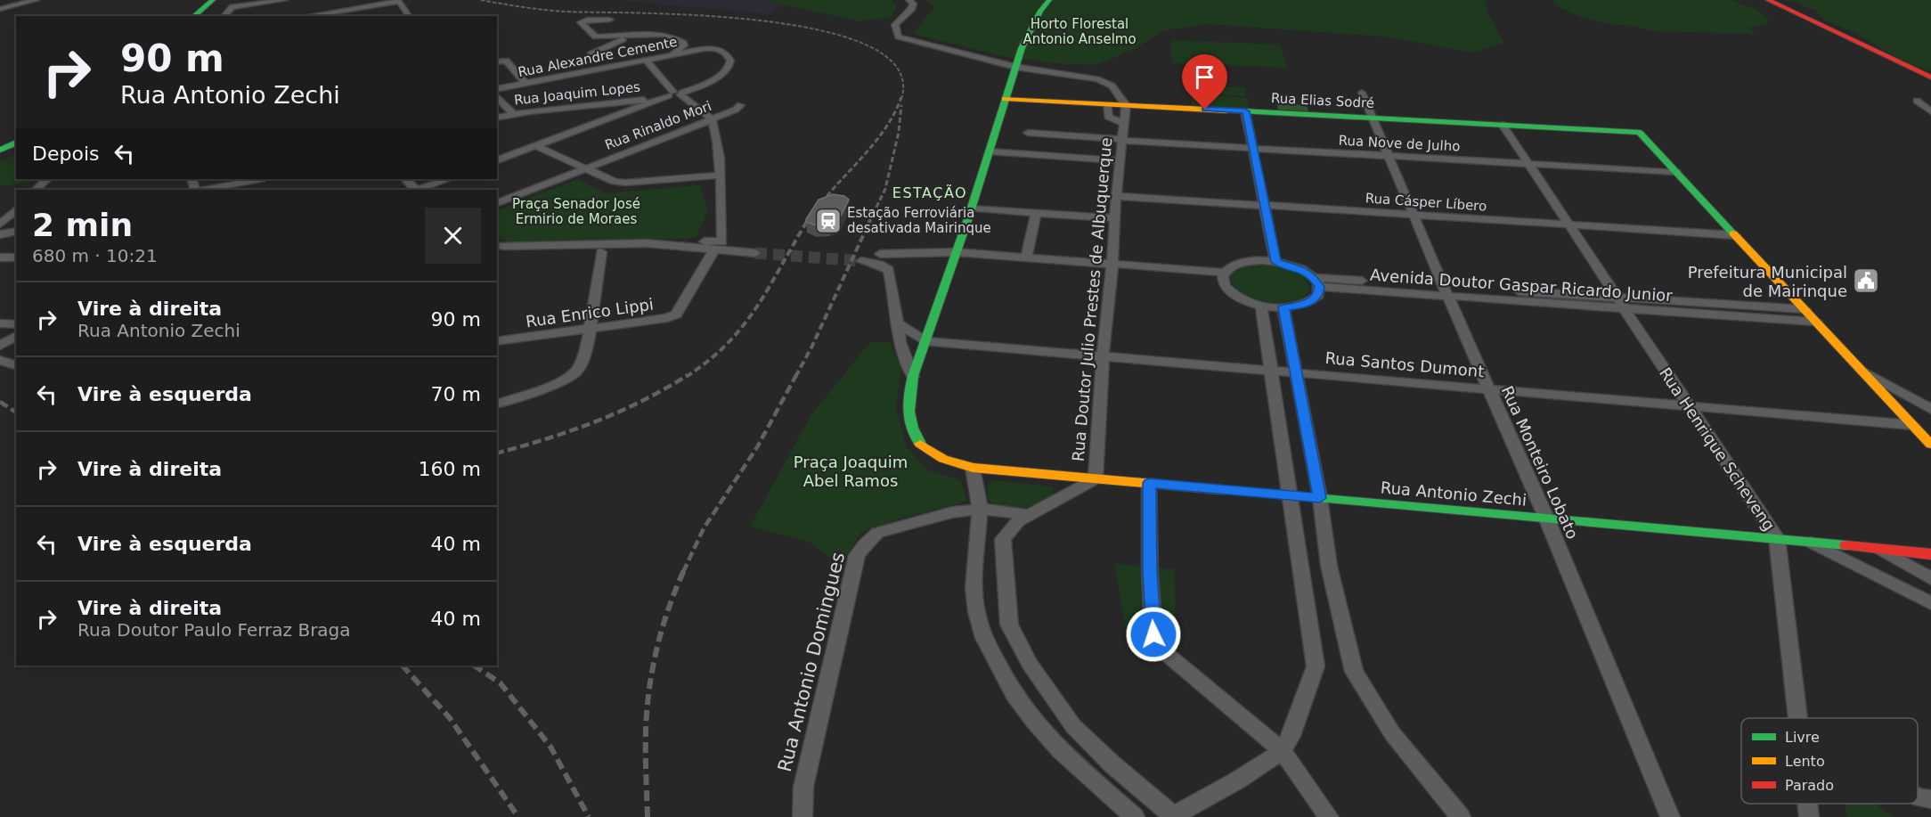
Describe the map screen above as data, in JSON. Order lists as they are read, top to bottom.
{
  "streets": {
    "main road": ["Rua Elias Sodré", "Rua Antonio Zechi"],
    "street": [
      "Rua Alexandre Cemente",
      "Rua Joaquim Lopes",
      "Rua Rinaldo Mori",
      "Rua Nove de Julho",
      "Rua Cásper Líbero",
      "Avenida Doutor Gaspar Ricardo Junior",
      "Rua Doutor Julio Prestes de Albuquerque",
      "Rua Enrico Lippi",
      "Rua Santos Dumont",
      "Rua Henrique Scheveng",
      "Rua Monteiro Lobato",
      "Rua Antonio Domingues"
    ]
  },
  "crossings": [
    ["Rua Alexandre Cemente", "Rua Joaquim Lopes"],
    ["Rua Elias Sodré", "Rua Nove de Julho"],
    ["Rua Elias Sodré", "Rua Doutor Julio Prestes de Albuquerque"],
    ["Rua Elias Sodré", "Rua Henrique Scheveng"],
    ["Rua Elias Sodré", "Rua Monteiro Lobato"],
    ["Rua Elias Sodré", "Rua Antonio Zechi"],
    ["Rua Nove de Julho", "Rua Doutor Julio Prestes de Albuquerque"],
    ["Rua Nove de Julho", "Rua Henrique Scheveng"],
    ["Rua Nove de Julho", "Rua Monteiro Lobato"],
    ["Rua Cásper Líbero", "Rua Doutor Julio Prestes de Albuquerque"],
    ["Rua Cásper Líbero", "Rua Henrique Scheveng"],
    ["Rua Cásper Líbero", "Rua Monteiro Lobato"],
    ["Avenida Doutor Gaspar Ricardo Junior", "Rua Henrique Scheveng"],
    ["Avenida Doutor Gaspar Ricardo Junior", "Rua Monteiro Lobato"],
    ["Rua Doutor Julio Prestes de Albuquerque", "Rua Santos Dumont"],
    ["Rua Doutor Julio Prestes de Albuquerque", "Rua Antonio Zechi"],
    ["Rua Santos Dumont", "Rua Henrique Scheveng"],
    ["Rua Santos Dumont", "Rua Monteiro Lobato"],
    ["Rua Santos Dumont", "Rua Antonio Zechi"],
    ["Rua Henrique Scheveng", "Rua Antonio Zechi"],
    ["Rua Monteiro Lobato", "Rua Antonio Zechi"]
  ],
  "districts": ["ESTAÇÃO"],
  "parks": ["Horto Florestal Antonio Anselmo", "Praça Senador José Ermirio de Moraes", "Praça Joaquim Abel Ramos"],
  "places": {
    "station": ["Estação Ferroviária desativada Mairinque"],
    "public building": ["Prefeitura Municipal de Mairinque"]
  },
  "legend": ["Livre", "Lento", "Parado"],
  "page": {
    "turn": ["90 m", "Rua Antonio Zechi"],
    "then": "Depois",
    "heading": ["2 min", "680 m · 10:21"],
    "list": [
      {
        "name": "Vire à direita",
        "note": "Rua Antonio Zechi",
        "value": "90 m"
      },
      {
        "name": "Vire à esquerda",
        "value": "70 m"
      },
      {
        "name": "Vire à direita",
        "value": "160 m"
      },
      {
        "name": "Vire à esquerda",
        "value": "40 m"
      },
      {
        "name": "Vire à direita",
        "note": "Rua Doutor Paulo Ferraz Braga",
        "value": "40 m"
      }
    ]
  }
}
